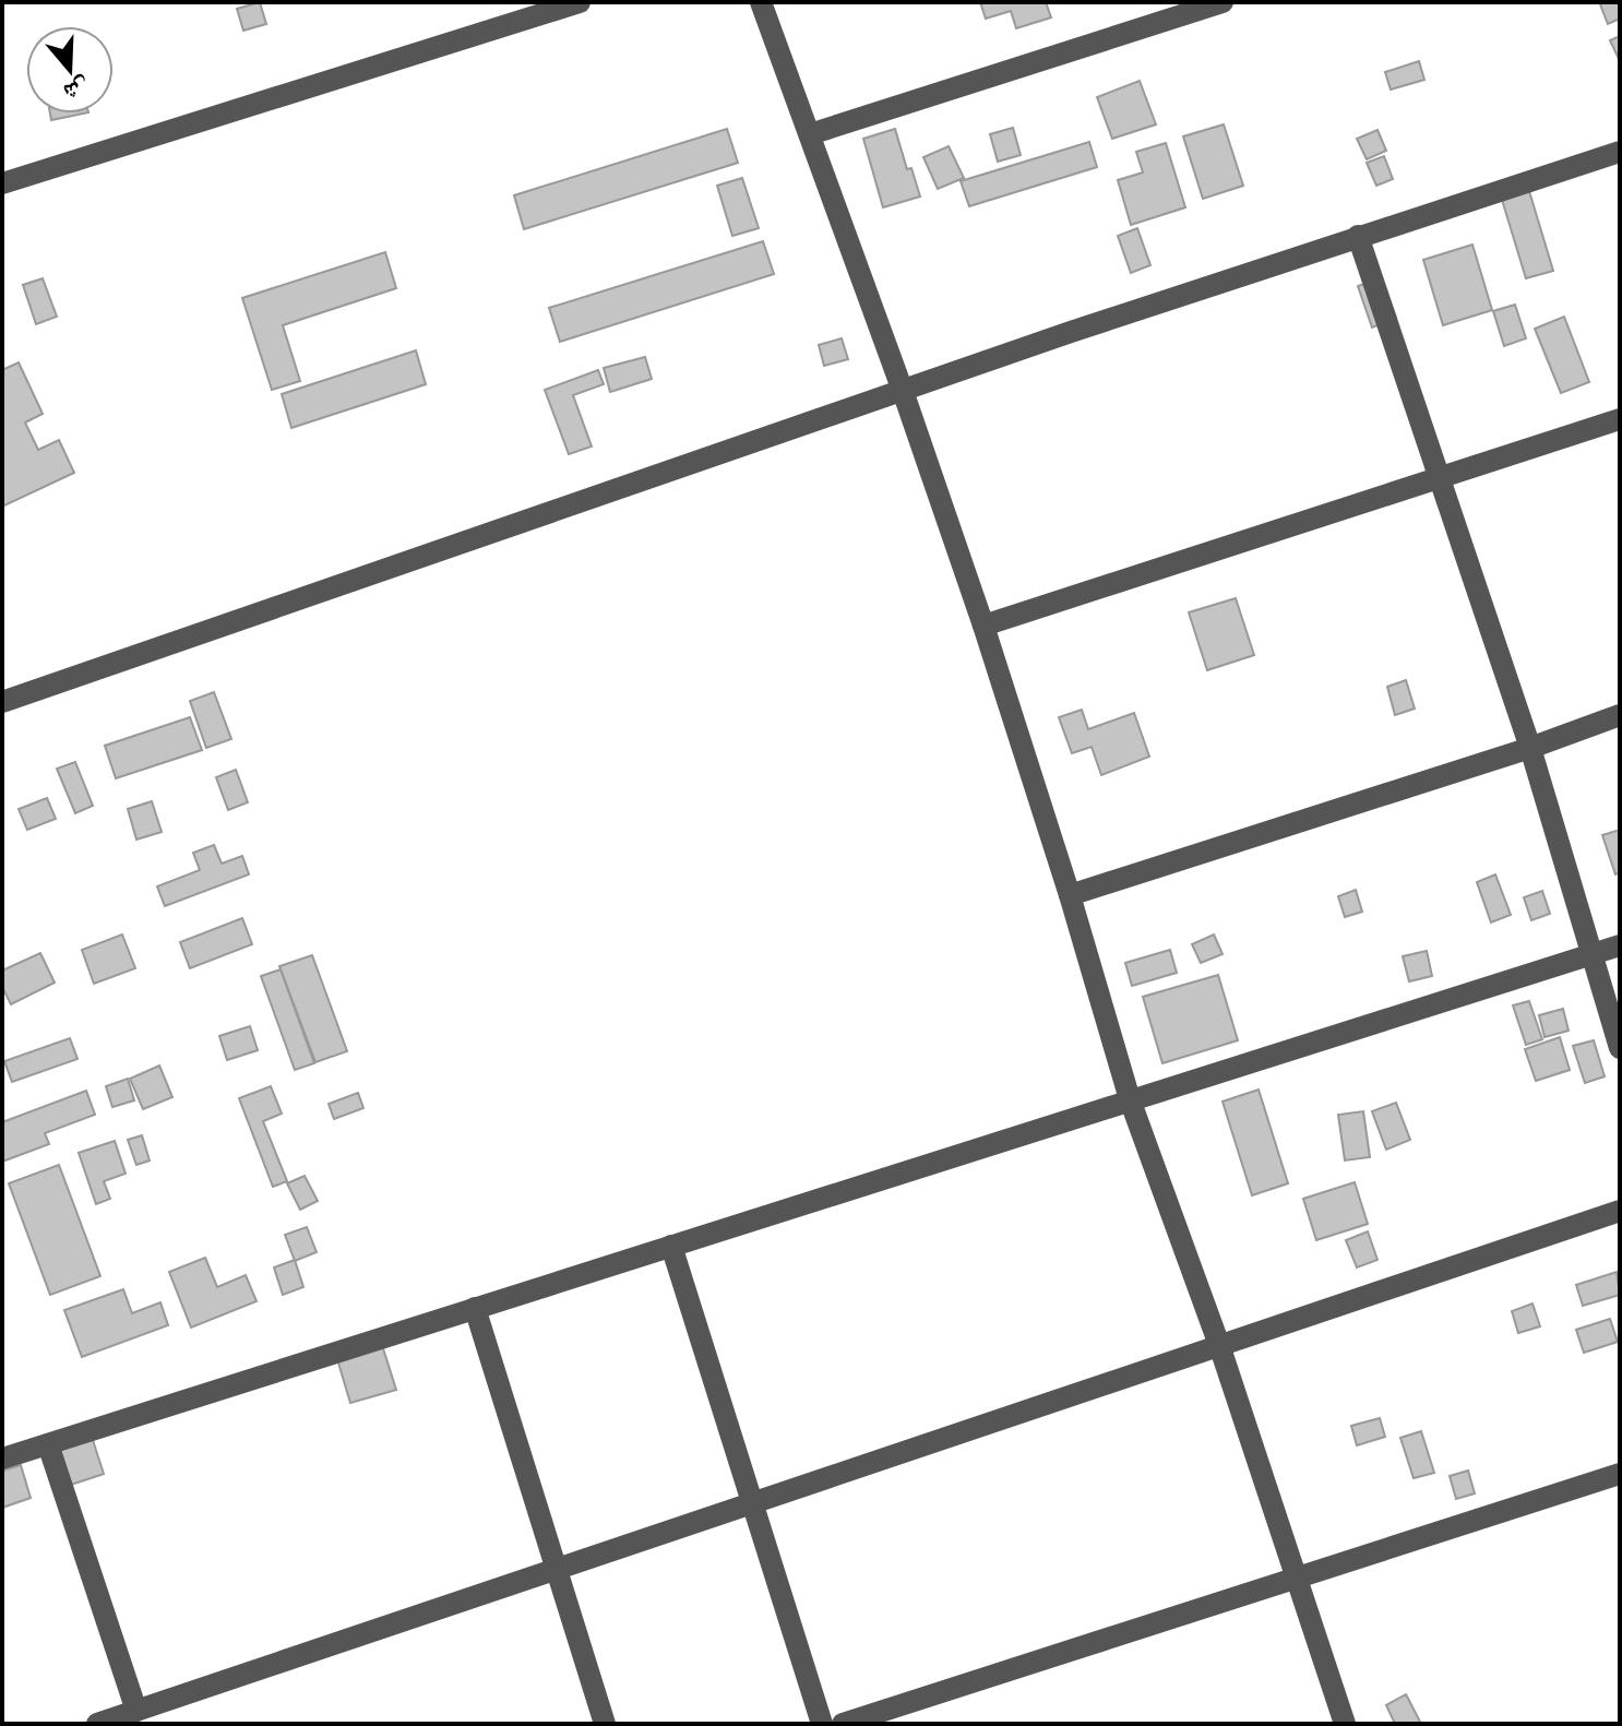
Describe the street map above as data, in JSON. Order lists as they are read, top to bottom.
{
  "north": "bottom"
}
